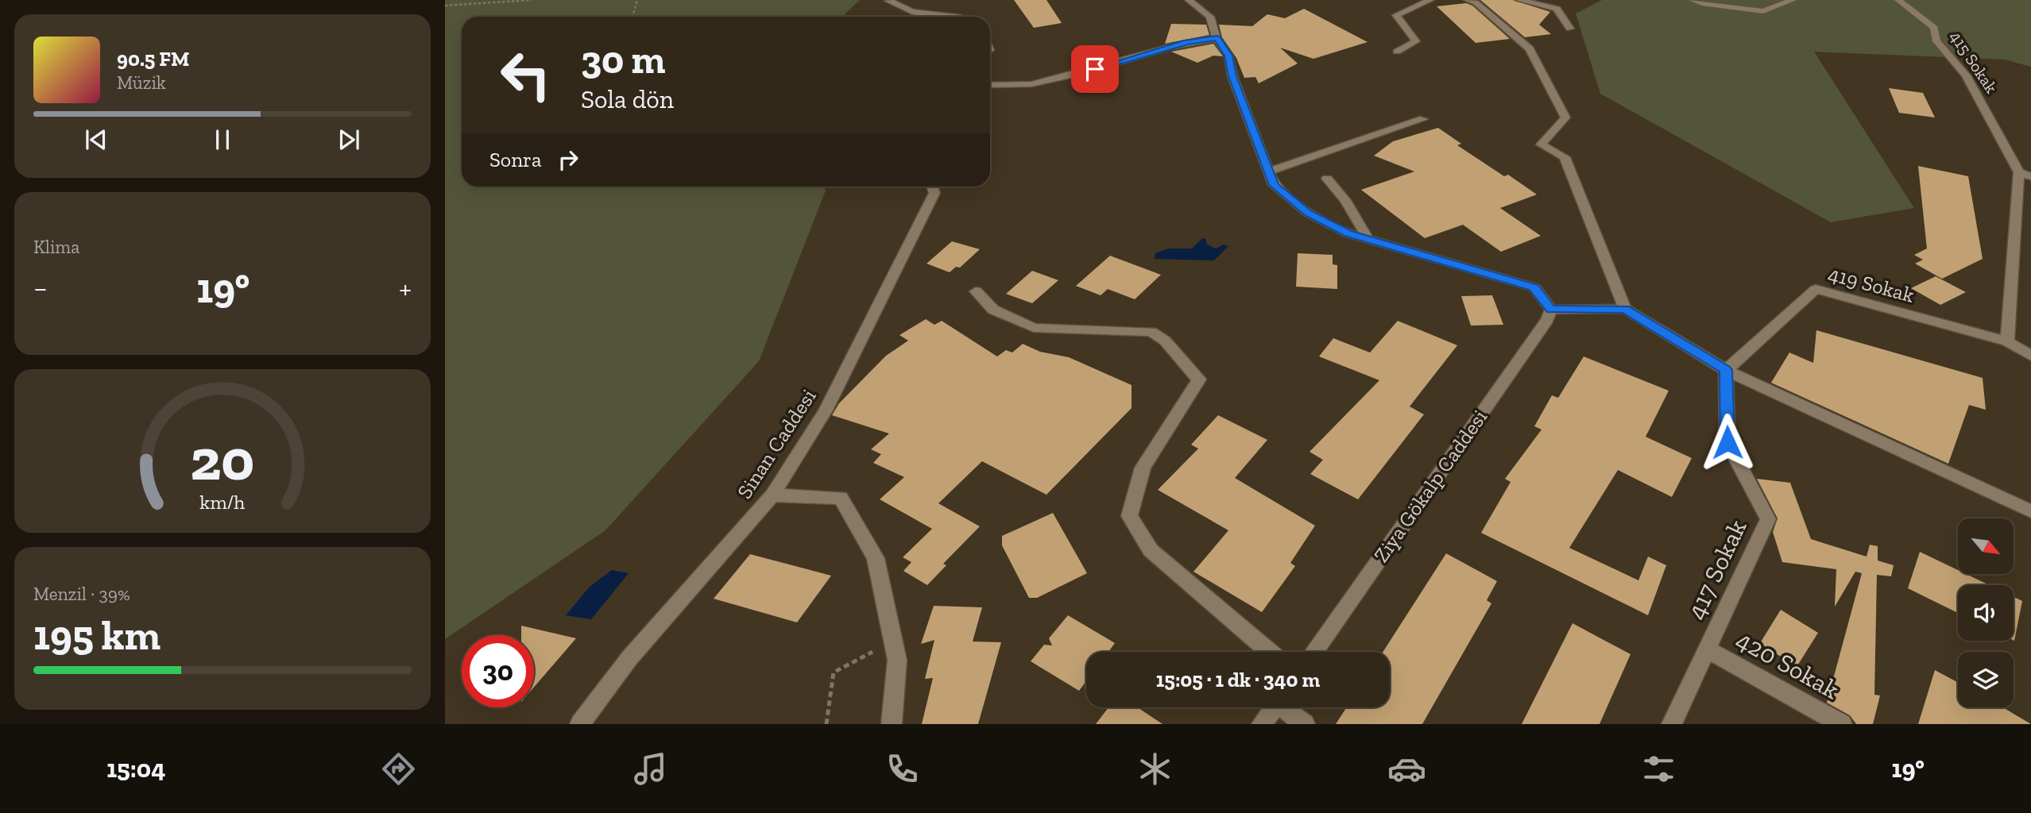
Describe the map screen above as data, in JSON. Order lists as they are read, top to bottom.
{
  "streets": {
    "street": [
      "415 Sokak",
      "419 Sokak",
      "Sinan Caddesi",
      "Ziya Gökalp Caddesi",
      "417 Sokak",
      "420 Sokak"
    ]
  },
  "crossings": [
    ["419 Sokak", "417 Sokak"],
    ["417 Sokak", "420 Sokak"]
  ],
  "north": "bottom right",
  "page": {
    "turn": ["30 m", "Sola dön"],
    "song": ["90.5 FM", "Müzik"],
    "then": "Sonra",
    "tile": [
      "Klima",
      ["Menzil · 39%", "195 km"]
    ],
    "heat": ["−", "19°", "+"],
    "limit": "30",
    "trip": "15:05 · 1 dk · 340 m",
    "tabs": ["15:04", "19°"],
    "gauge": ["20", "km/h"]
  }
}
